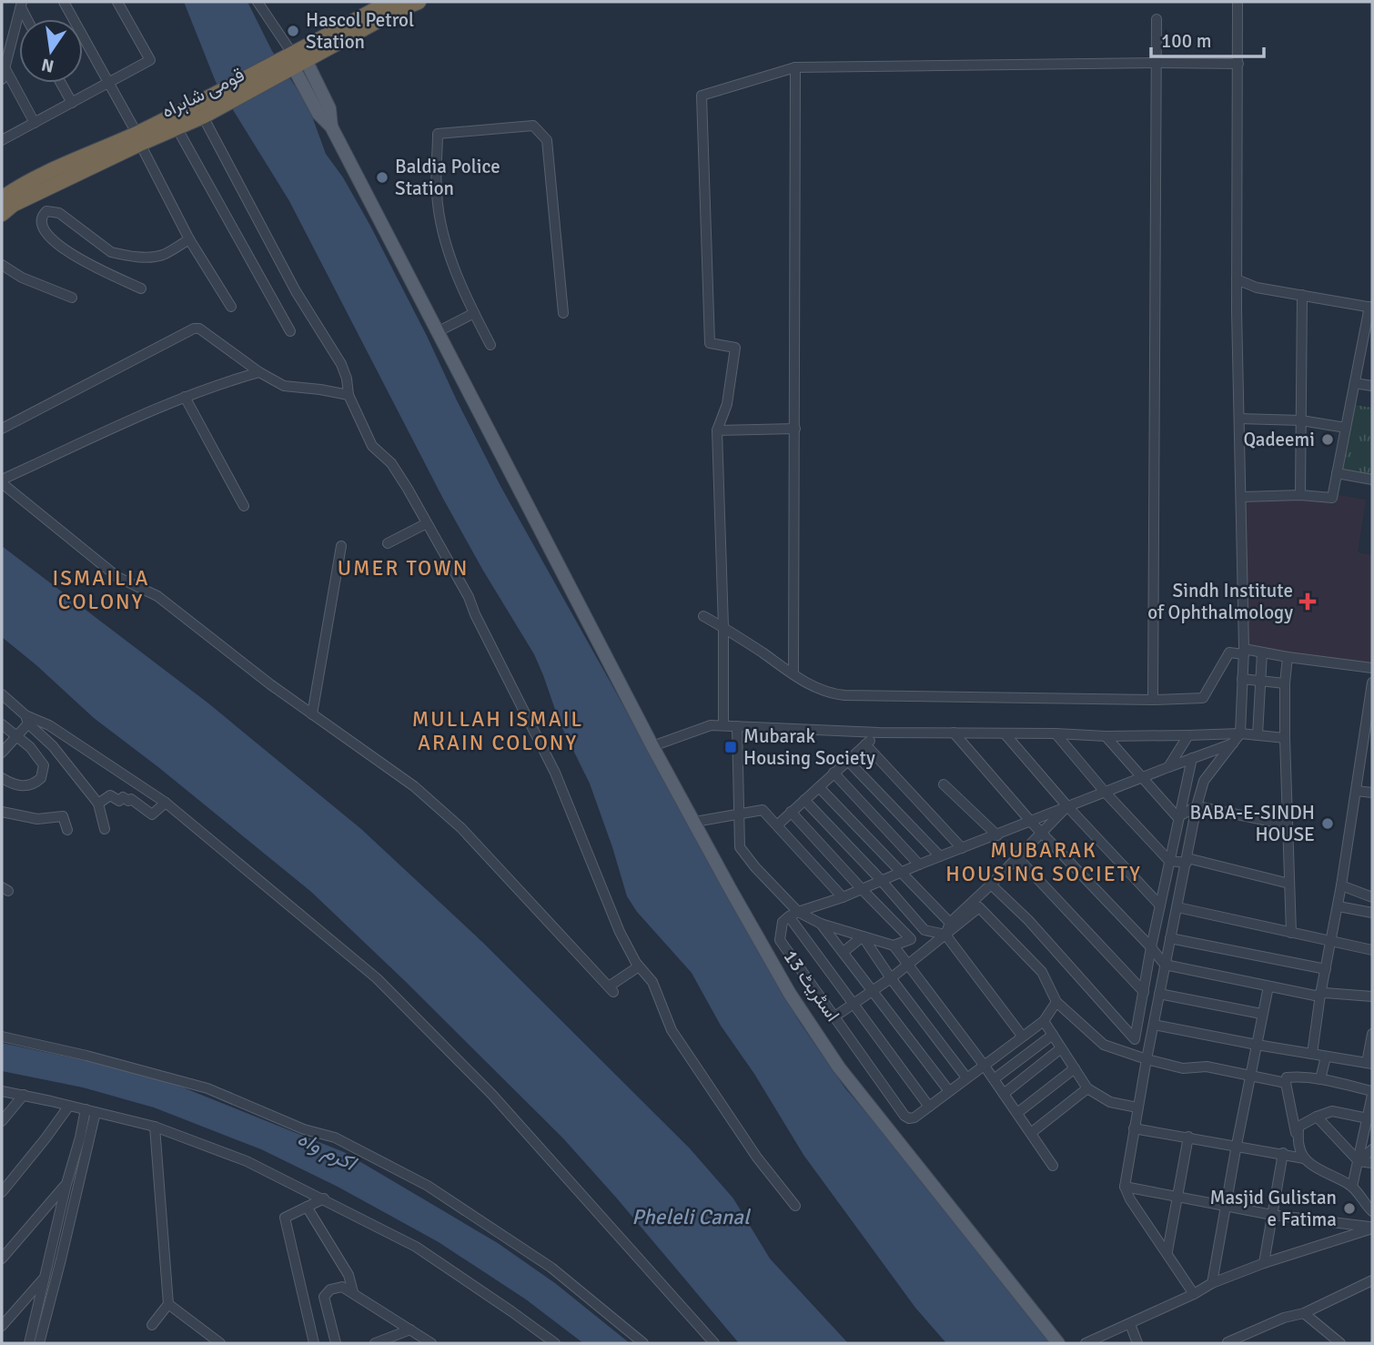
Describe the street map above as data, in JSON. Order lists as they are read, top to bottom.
{
  "streets": {
    "highway": ["قومی شاہراہ"],
    "street": ["اسٹریٹ 13"]
  },
  "districts": [
    "UMER TOWN",
    "ISMAILIA COLONY",
    "MULLAH ISMAIL ARAIN COLONY",
    "MUBARAK HOUSING SOCIETY"
  ],
  "water": ["اکرم واہ", "Pheleli Canal"],
  "places": {
    "other": [
      "Hascol Petrol Station",
      "Baldia Police Station",
      "Qadeemi",
      "BABA-E-SINDH HOUSE",
      "Masjid Gulistan e Fatima"
    ],
    "health": ["Sindh Institute of Ophthalmology"],
    "transit": ["Mubarak Housing Society"]
  },
  "scale_bar": "100 m",
  "north": "bottom"
}
